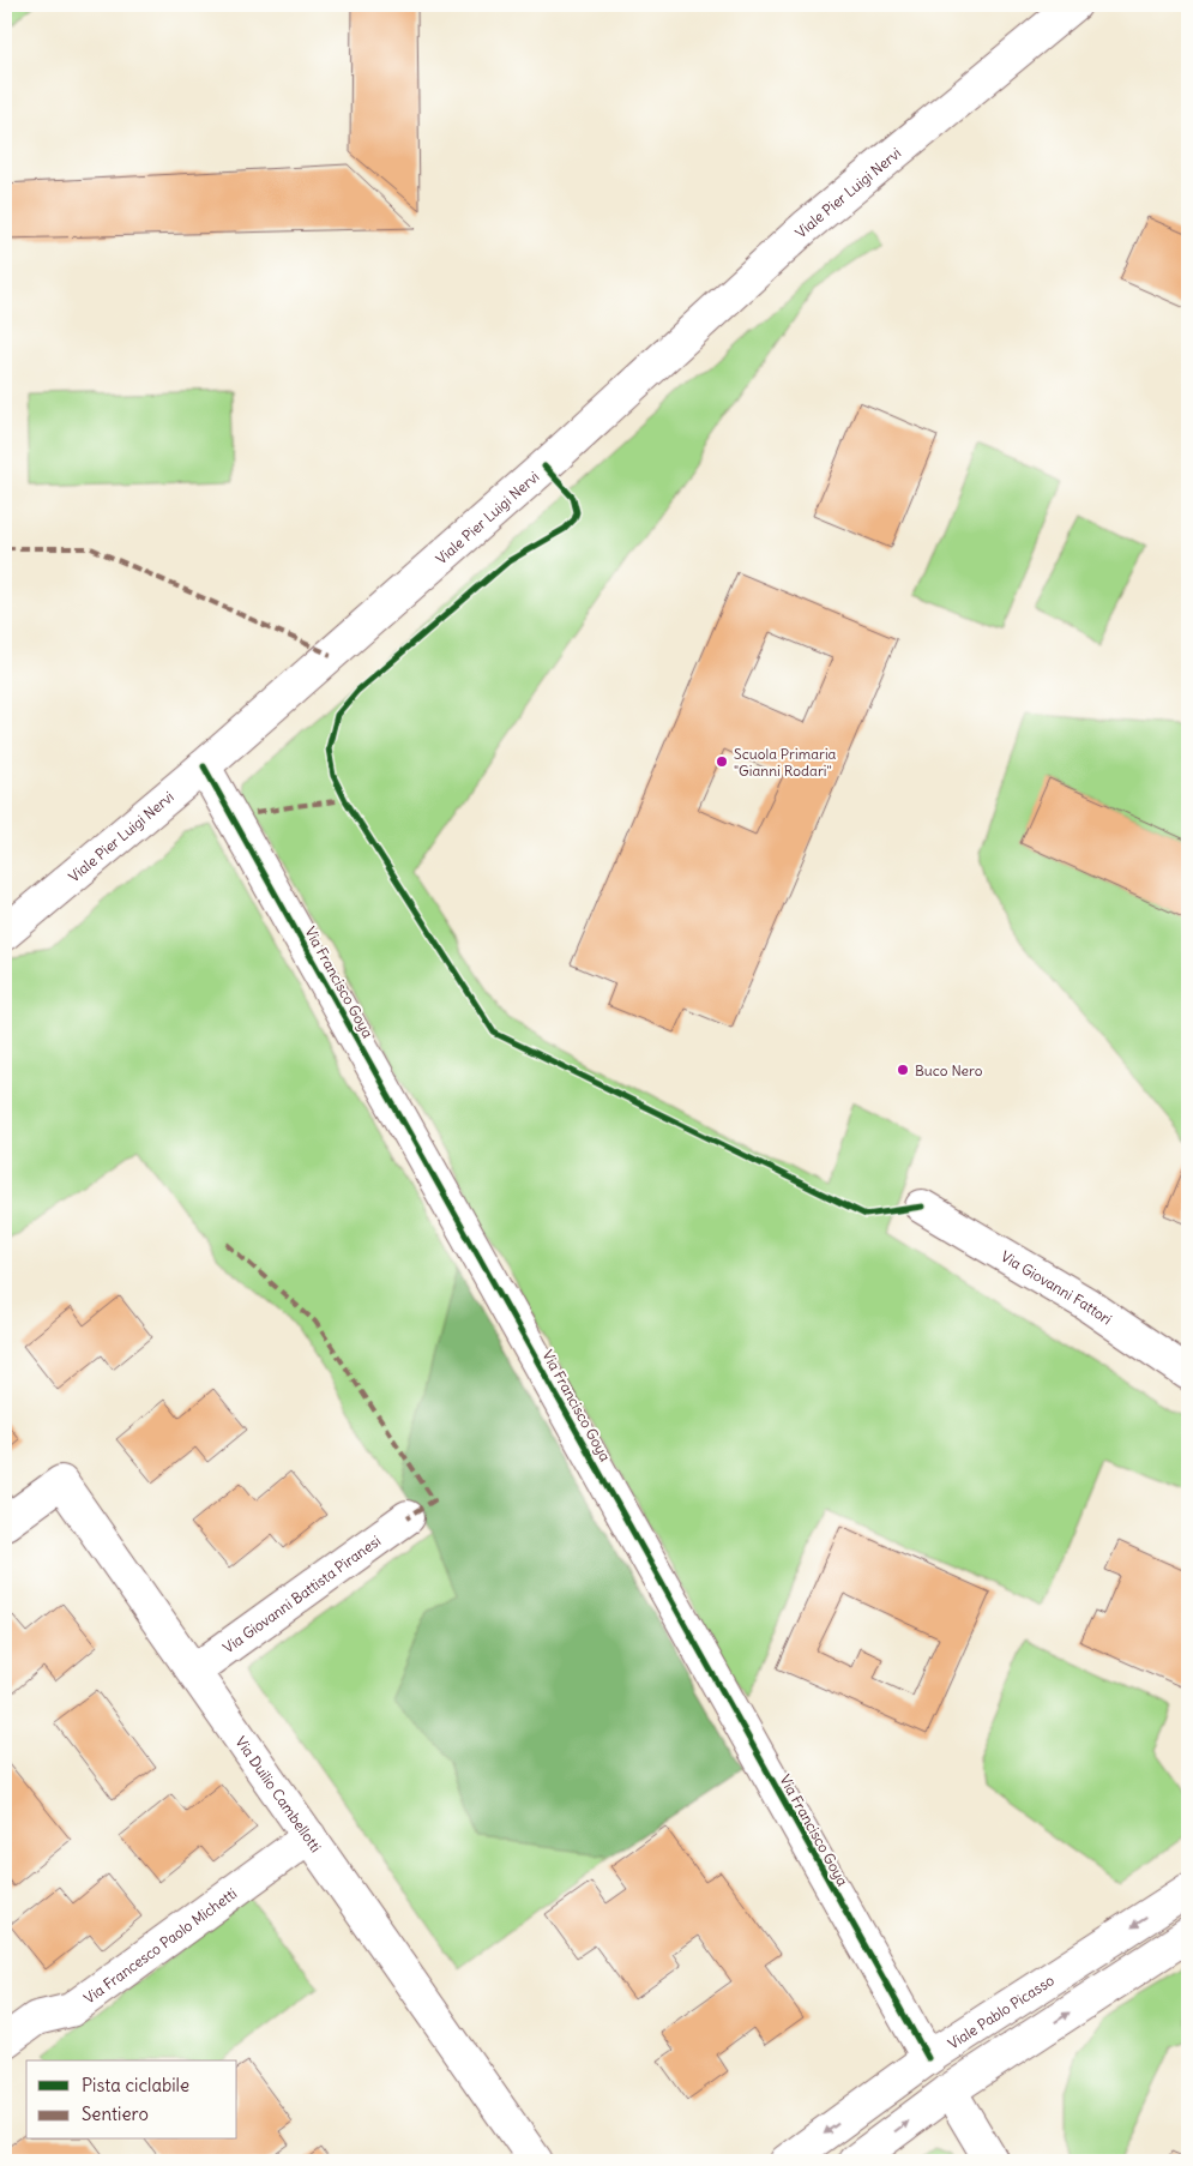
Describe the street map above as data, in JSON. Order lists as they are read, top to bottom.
{
  "streets": {
    "street": [
      "Viale Pier Luigi Nervi",
      "Via Francisco Goya",
      "Via Giovanni Fattori",
      "Via Giovanni Battista Piranesi",
      "Via Duilio Cambellotti",
      "Via Francesco Paolo Michetti",
      "Viale Pablo Picasso"
    ]
  },
  "crossings": [
    ["Viale Pier Luigi Nervi", "Via Francisco Goya"],
    ["Via Francisco Goya", "Viale Pablo Picasso"],
    ["Via Giovanni Battista Piranesi", "Via Duilio Cambellotti"],
    ["Via Duilio Cambellotti", "Via Francesco Paolo Michetti"]
  ],
  "places": ["Scuola Primaria \"Gianni Rodari\"", "Buco Nero"],
  "legend": ["Pista ciclabile", "Sentiero"]
}
